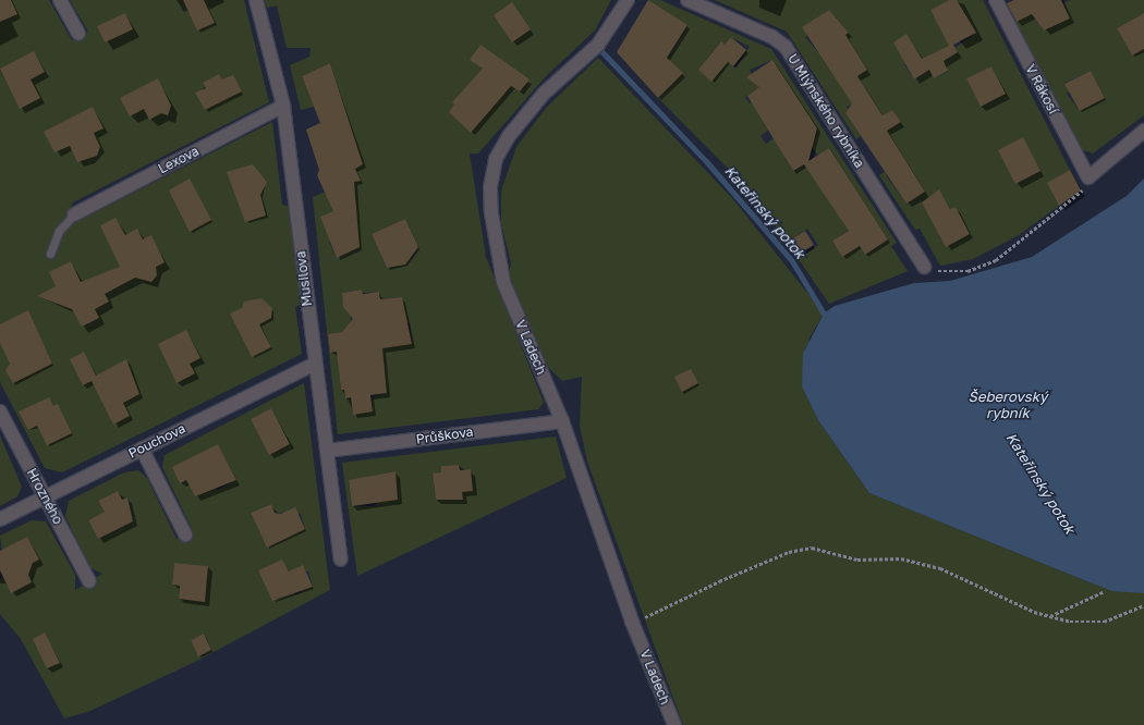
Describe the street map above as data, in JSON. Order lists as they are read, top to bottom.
{
  "streets": {
    "street": [
      "V Rákosí",
      "U Mlýnského rybníka",
      "Lexova",
      "Musilova",
      "V Ladech",
      "Průškova",
      "Pouchova",
      "Hrozného"
    ]
  },
  "crossings": [
    ["Lexova", "Musilova"],
    ["Musilova", "Průškova"],
    ["Musilova", "Pouchova"],
    ["V Ladech", "Průškova"],
    ["Pouchova", "Hrozného"]
  ],
  "water": ["Kateřinský potok", "Šeberovský rybník"]
}
